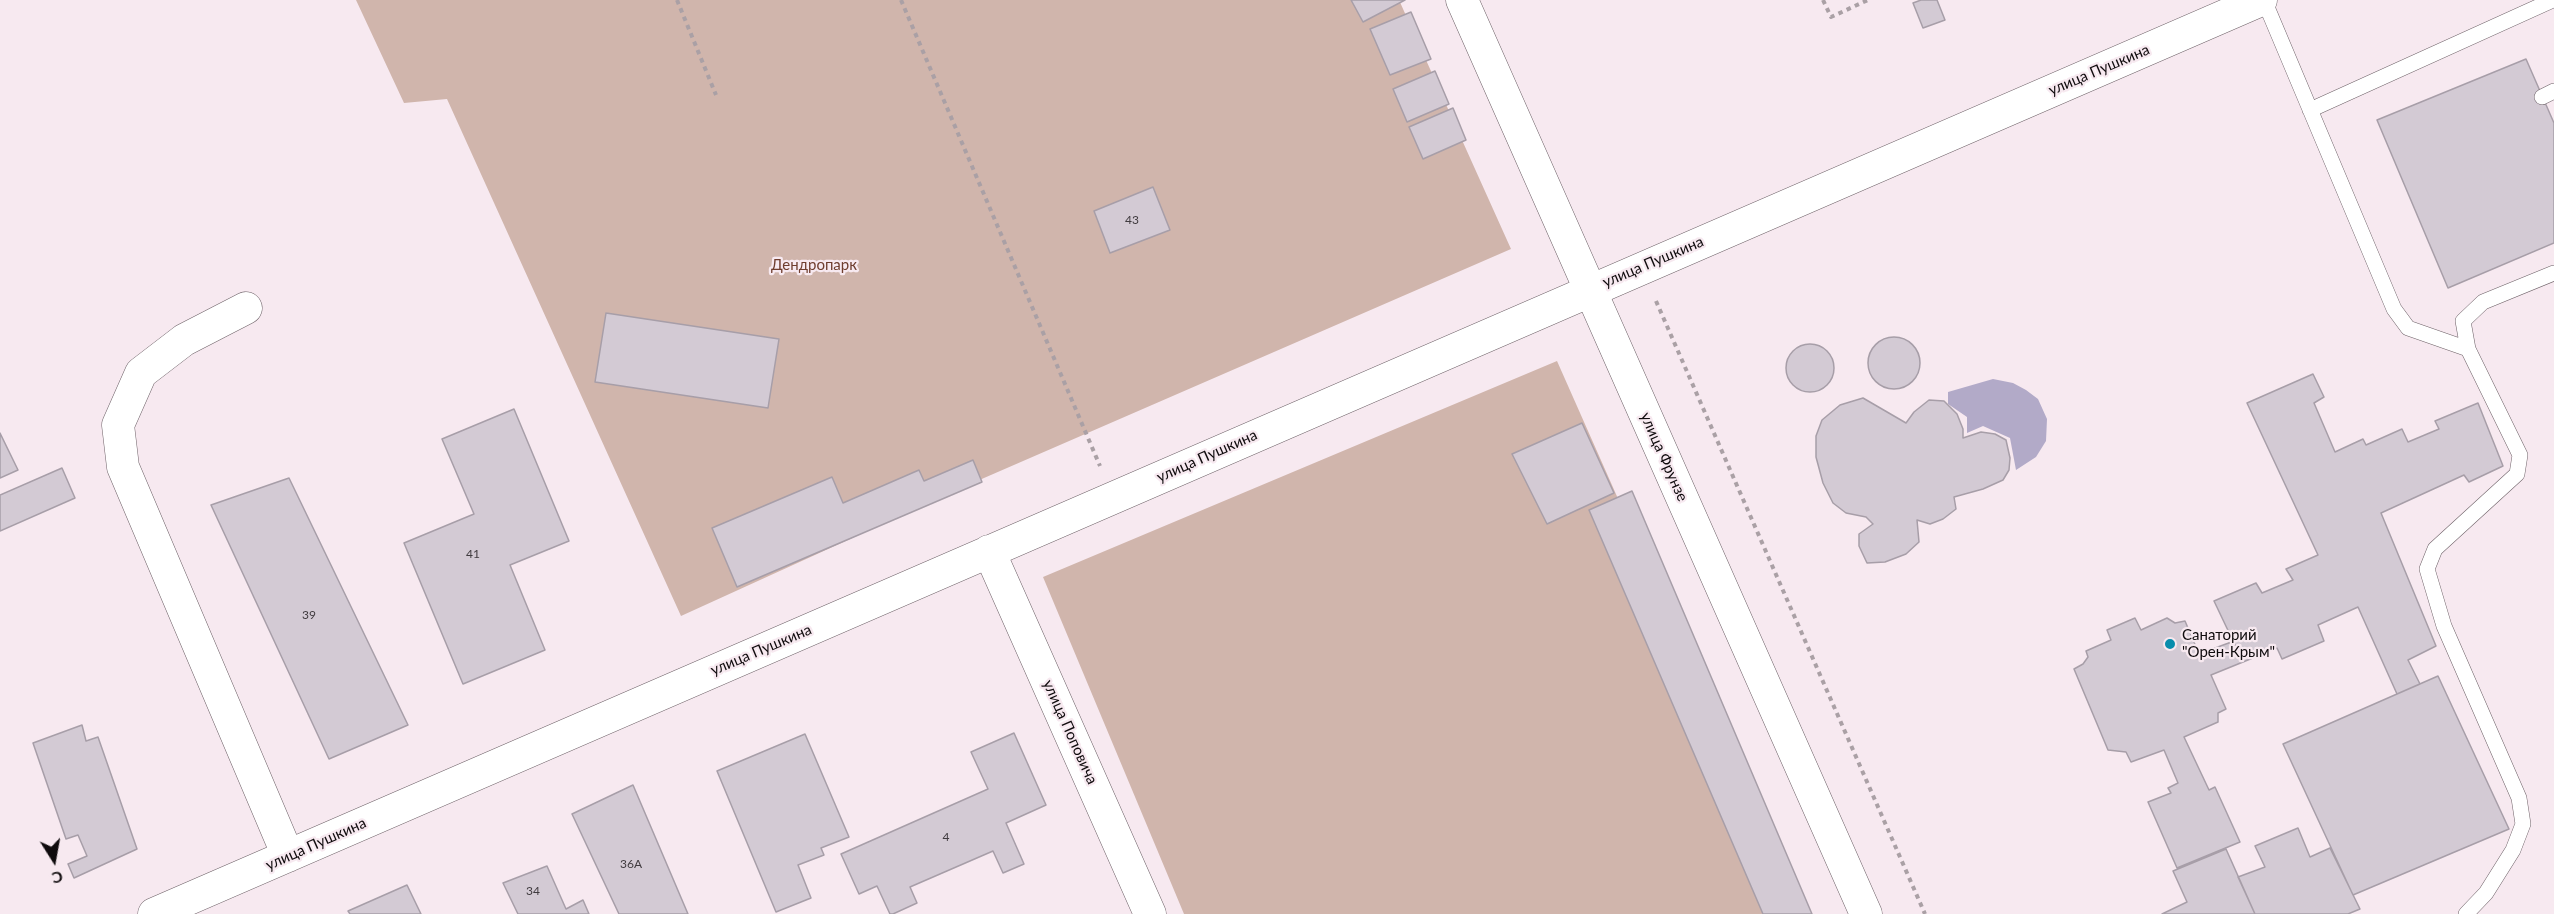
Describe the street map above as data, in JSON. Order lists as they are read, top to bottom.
{
  "streets": {
    "street": ["улица Пушкина", "улица Фрунзе", "улица Поповича"]
  },
  "crossings": [
    ["улица Пушкина", "улица Фрунзе"],
    ["улица Пушкина", "улица Поповича"]
  ],
  "parks": ["Дендропарк"],
  "places": ["Санаторий \"Орен-Крым\""],
  "house_numbers": [
    "43",
    "41",
    "39",
    "4",
    "36А",
    "34"
  ],
  "north": "bottom"
}
